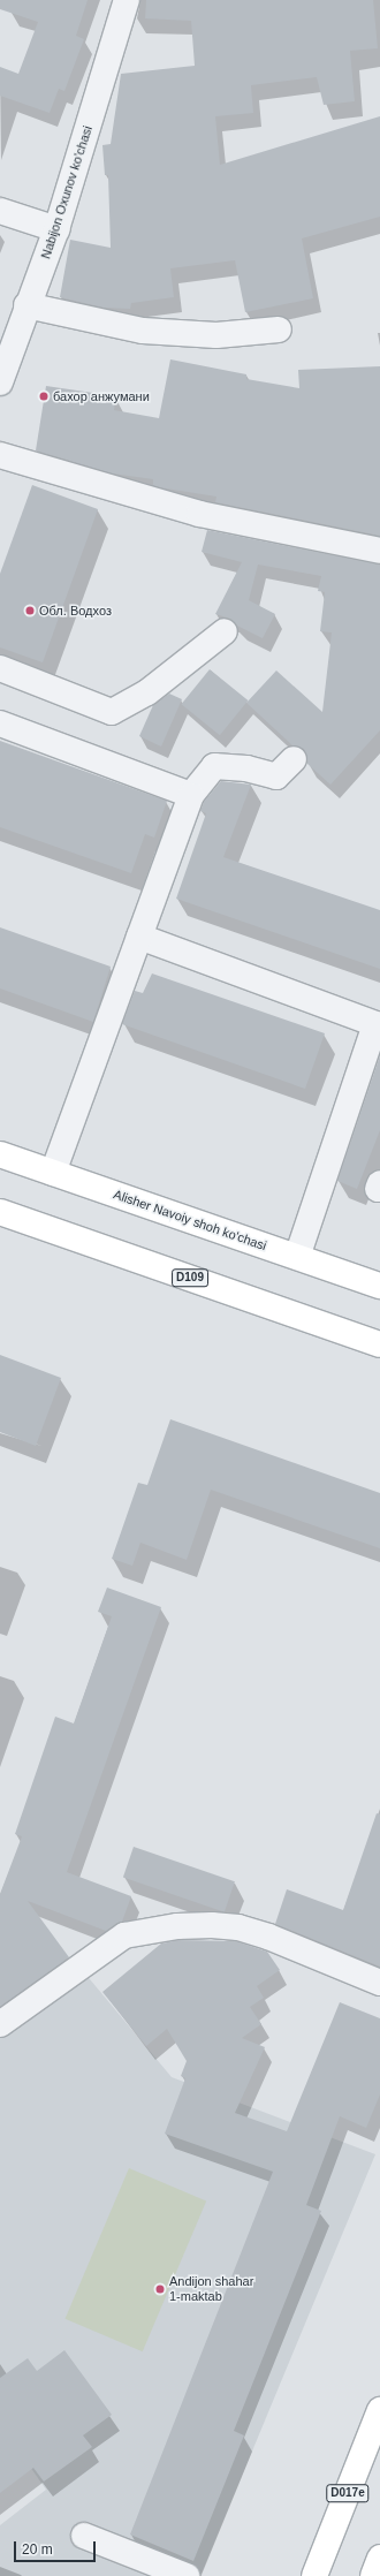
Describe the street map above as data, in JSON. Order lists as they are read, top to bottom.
{
  "streets": {
    "main road": ["Alisher Navoiy shoh ko'chasi", "D109", "D017e"],
    "street": ["Nabijon Oxunov ko'chasi"]
  },
  "places": ["бахор анжумани", "Обл. Водхоз", "Andijon shahar 1-maktab"],
  "scale_bar": "20 m"
}
